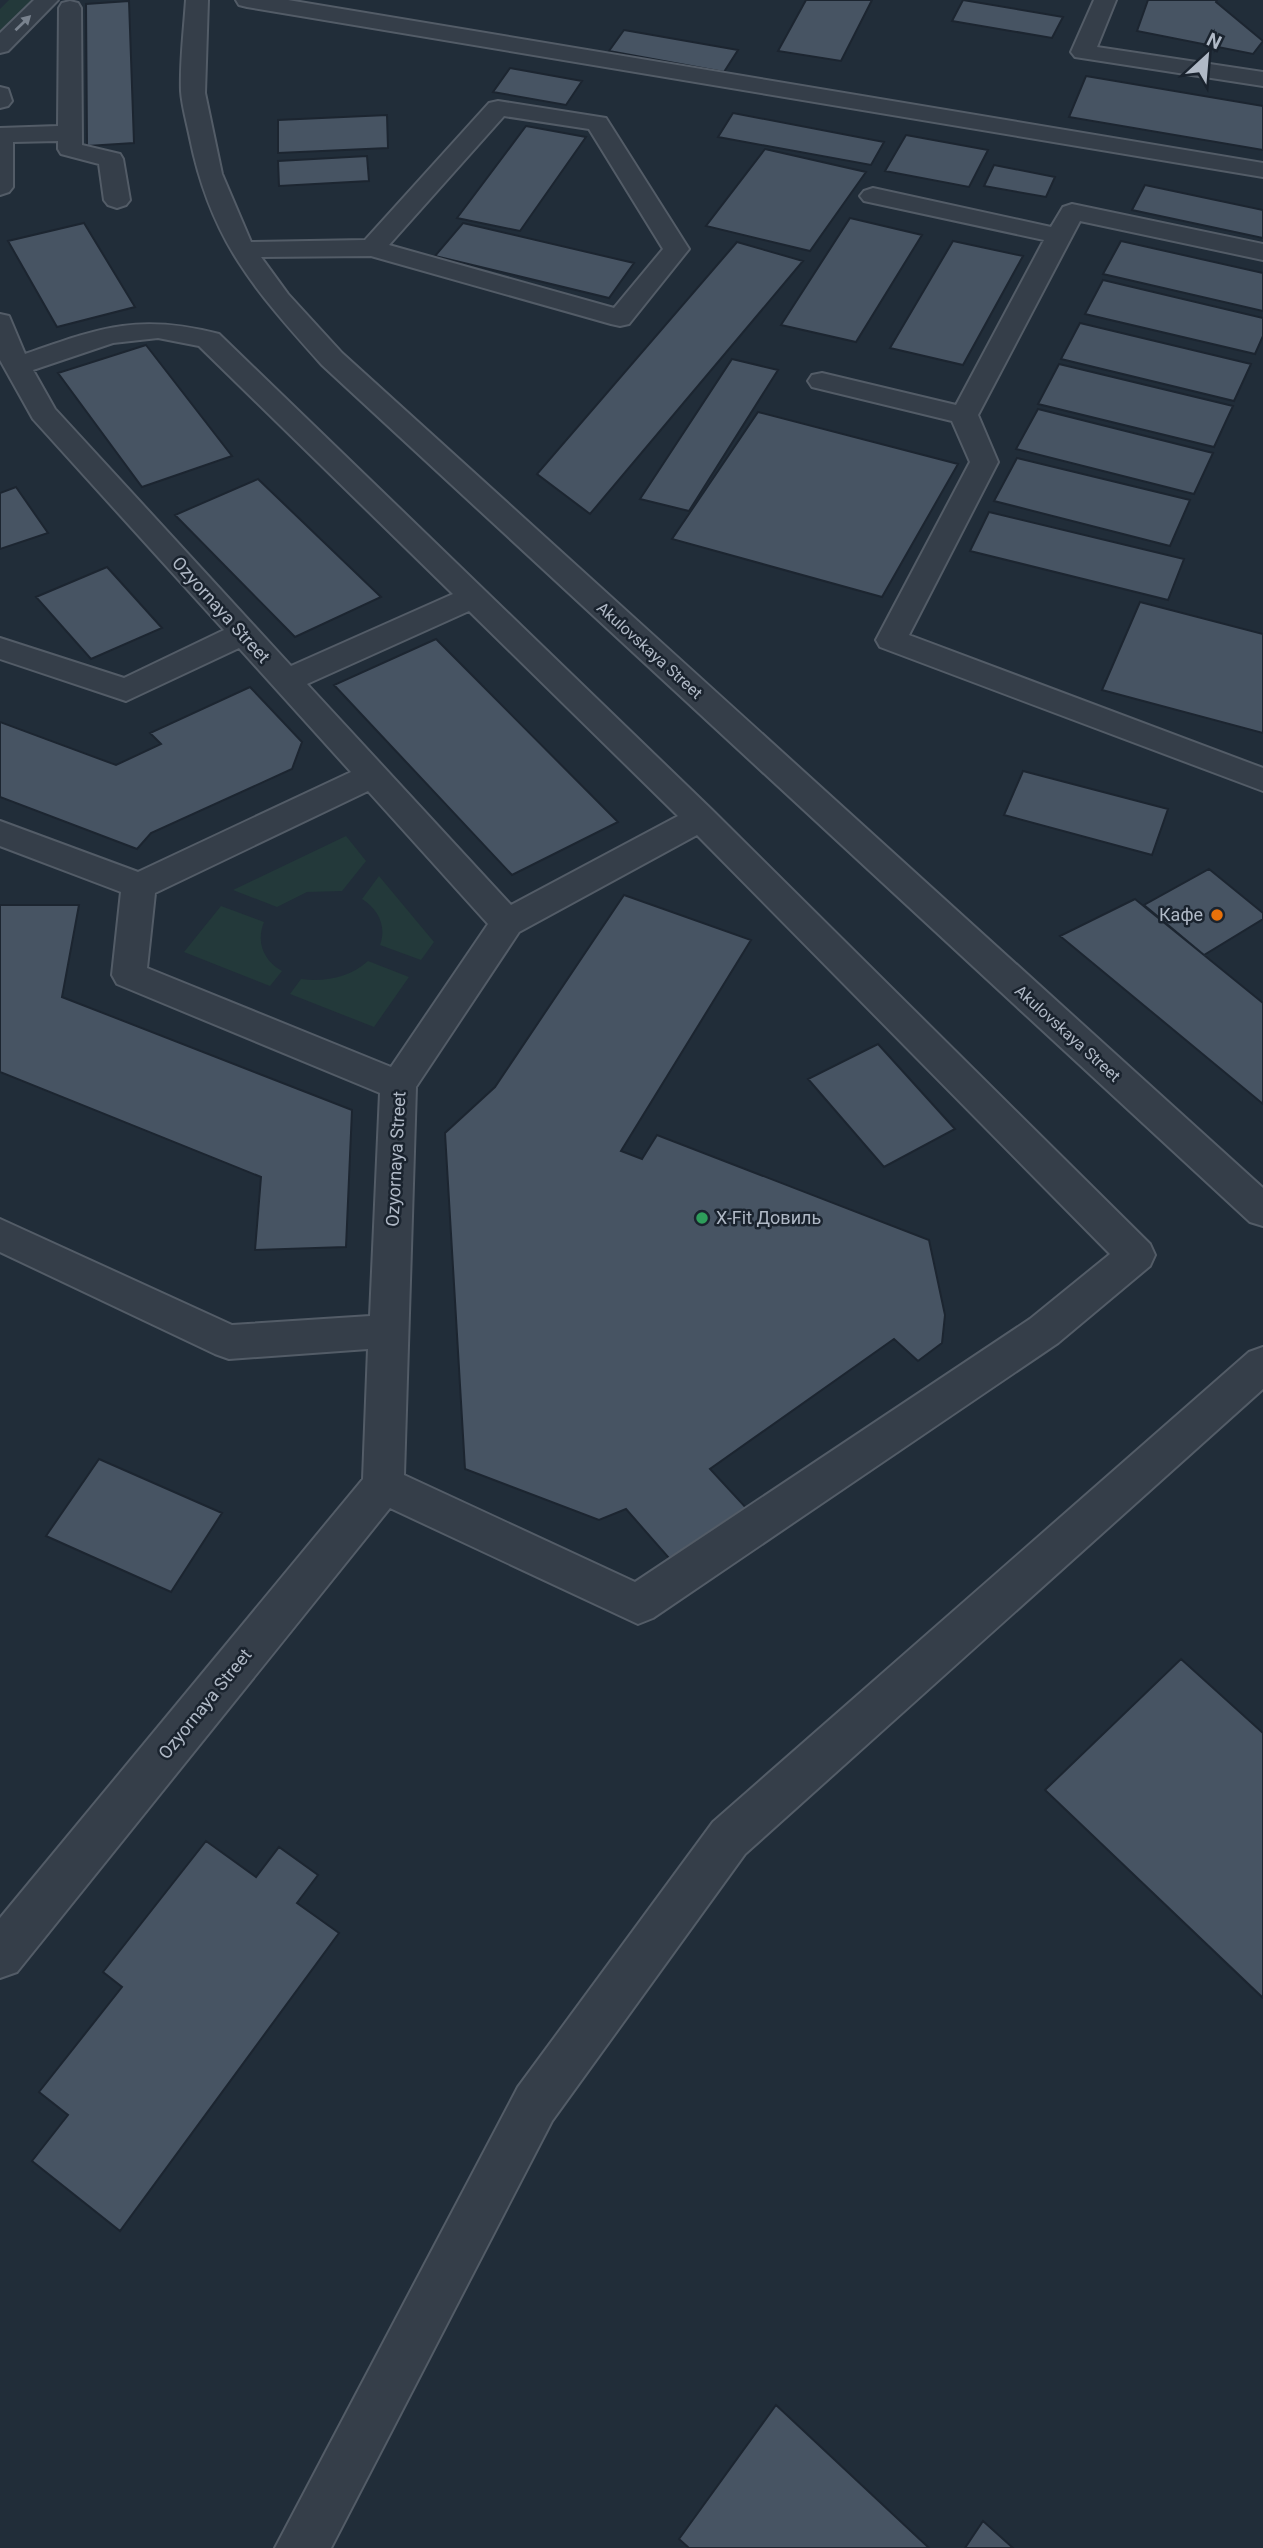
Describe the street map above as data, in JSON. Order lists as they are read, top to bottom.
{
  "streets": {
    "street": ["Ozyornaya Street", "Akulovskaya Street"]
  },
  "places": ["Кафе", "X-Fit Довиль"],
  "north": "top right"
}
